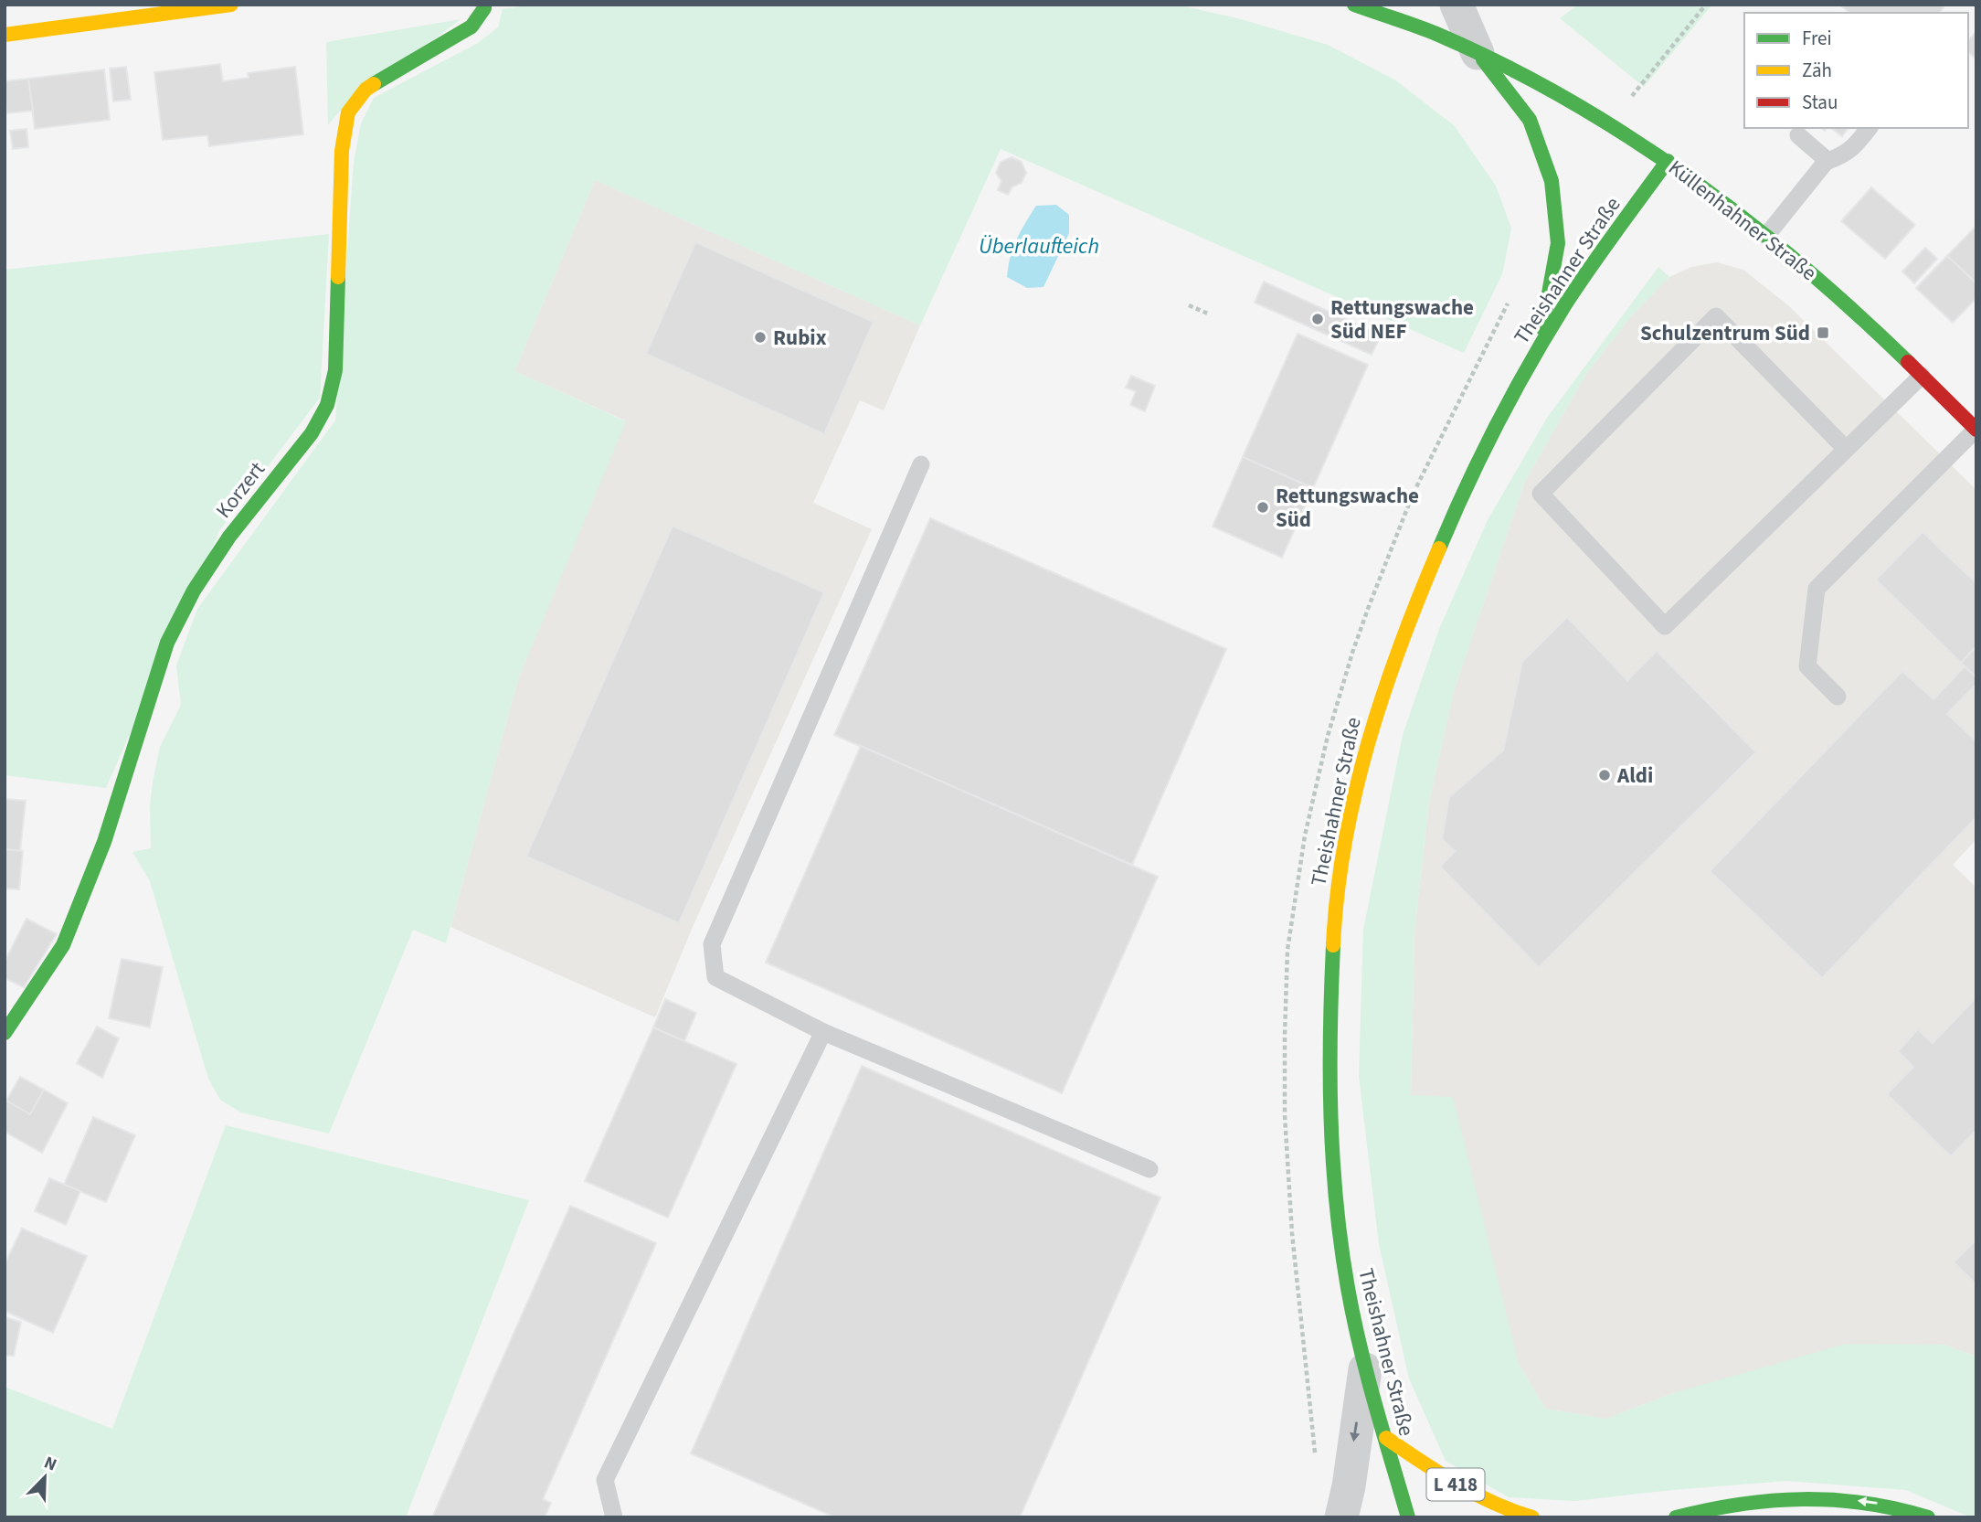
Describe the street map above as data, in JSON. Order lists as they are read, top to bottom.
{
  "streets": {
    "main road": [
      "Küllenhahner Straße",
      "Theishahner Straße",
      "Korzert",
      "L 418"
    ]
  },
  "crossings": [
    ["Küllenhahner Straße", "Theishahner Straße"],
    ["Theishahner Straße", "L 418"]
  ],
  "water": ["Überlaufteich"],
  "places": {
    "other": [
      "Rettungswache Süd NEF",
      "Rubix",
      "Rettungswache Süd",
      "Aldi"
    ],
    "transit": ["Schulzentrum Süd"]
  },
  "legend": ["Frei", "Zäh", "Stau"],
  "north": "top right"
}
